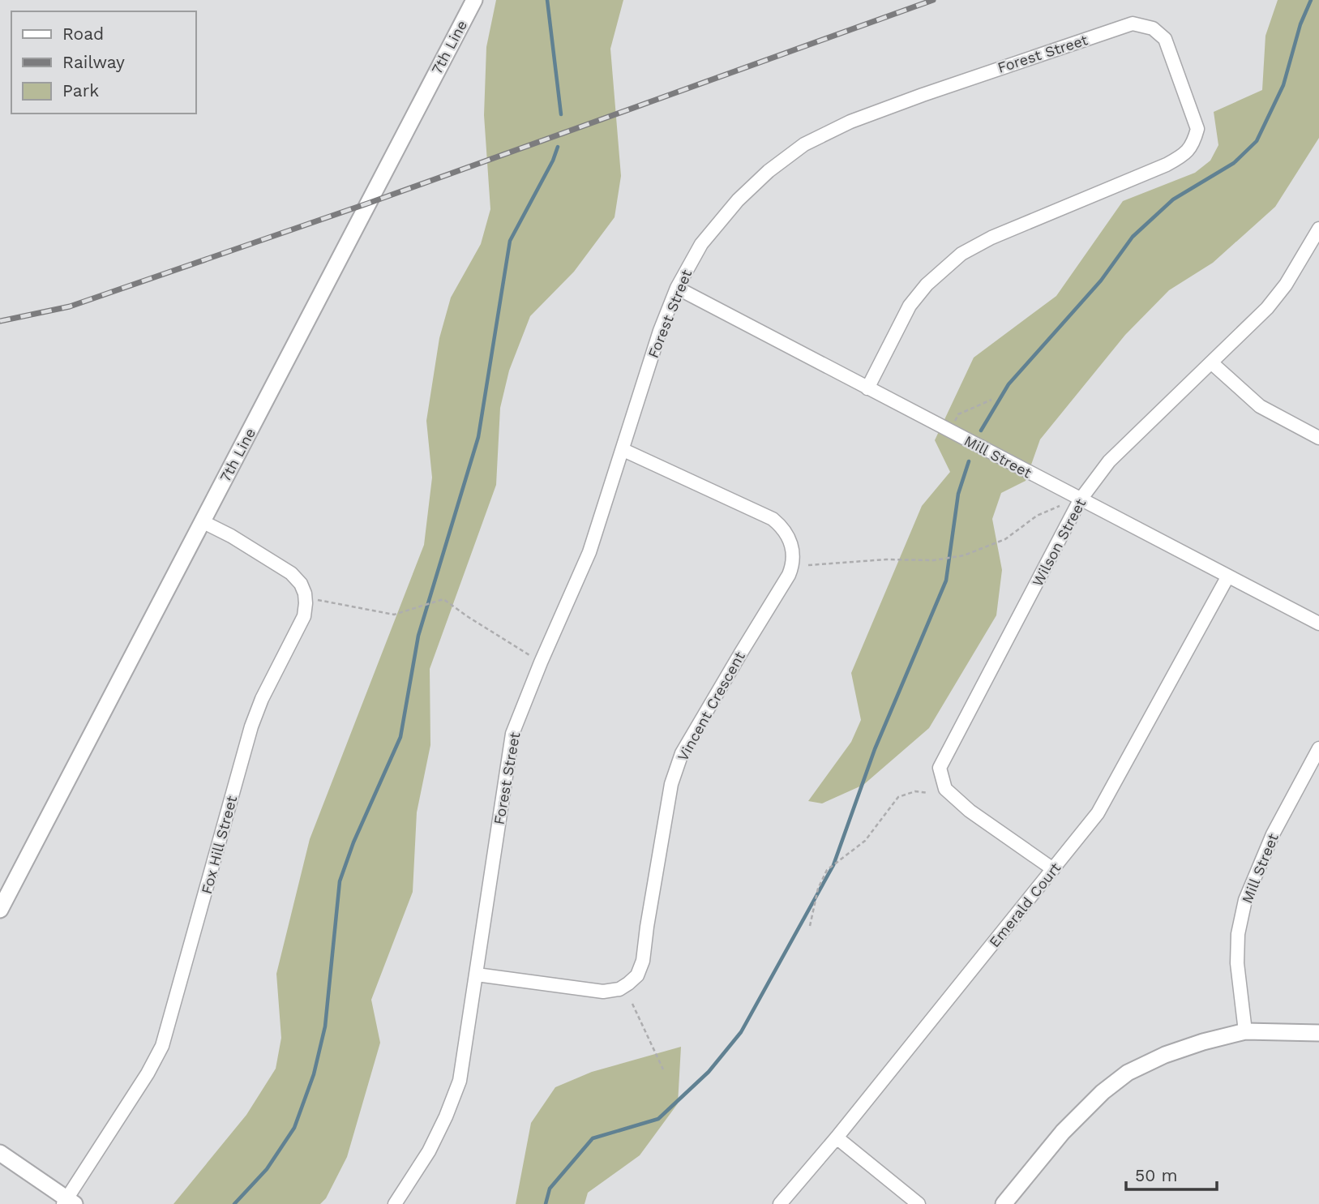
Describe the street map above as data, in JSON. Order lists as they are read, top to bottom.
{
  "streets": {
    "street": [
      "7th Line",
      "Forest Street",
      "Mill Street",
      "Wilson Street",
      "Vincent Crescent",
      "Fox Hill Street",
      "Emerald Court"
    ]
  },
  "crossings": [
    ["7th Line", "Fox Hill Street"],
    ["Forest Street", "Mill Street"],
    ["Forest Street", "Vincent Crescent"],
    ["Mill Street", "Wilson Street"],
    ["Mill Street", "Emerald Court"],
    ["Wilson Street", "Emerald Court"]
  ],
  "legend": ["Road", "Railway", "Park"],
  "scale_bar": "50 m"
}
